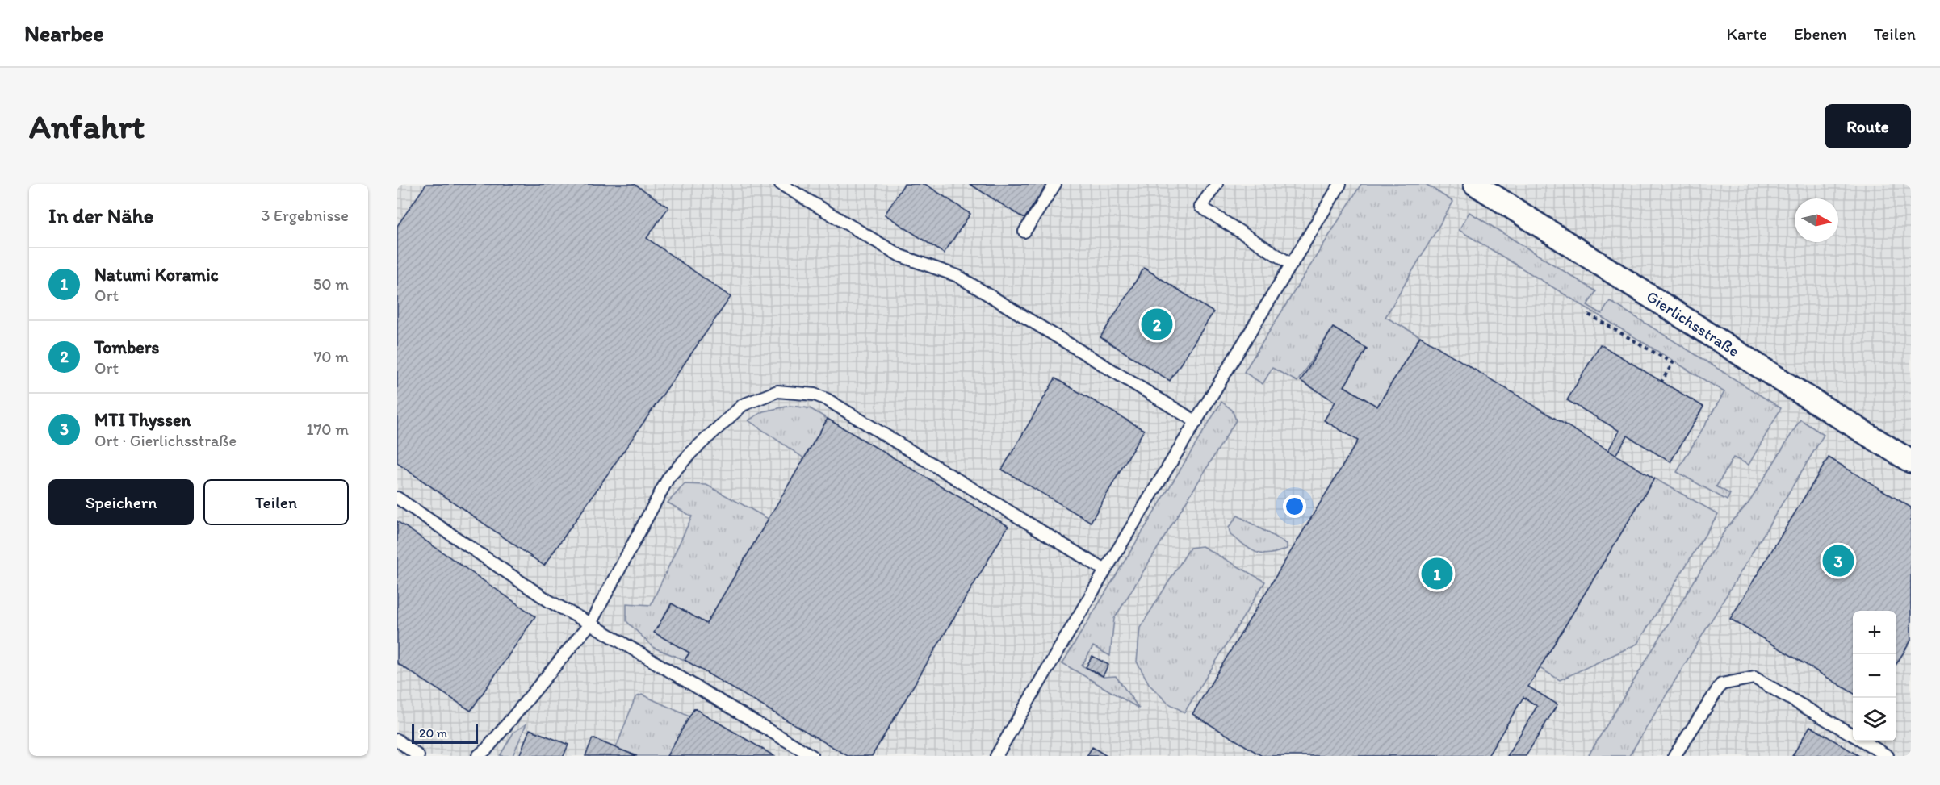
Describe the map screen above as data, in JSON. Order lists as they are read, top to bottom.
{
  "streets": {
    "street": ["Gierlichsstraße"]
  },
  "scale_bar": "20 m",
  "north": "right",
  "page": {
    "header": "Nearbee",
    "nav": ["Karte", "Ebenen", "Teilen"],
    "buttons": [
      "Route",
      ["Speichern", "Teilen"]
    ],
    "title": "Anfahrt",
    "heading": ["In der Nähe", "3 Ergebnisse"],
    "list": [
      {
        "mark": "1",
        "name": "Natumi Koramic",
        "note": "Ort",
        "value": "50 m"
      },
      {
        "mark": "2",
        "name": "Tombers",
        "note": "Ort",
        "value": "70 m"
      },
      {
        "mark": "3",
        "name": "MTI Thyssen",
        "note": "Ort · Gierlichsstraße",
        "value": "170 m"
      }
    ],
    "pins": ["2", "3", "1"],
    "map_buttons": ["+", "−"],
    "scale": "20 m"
  }
}
